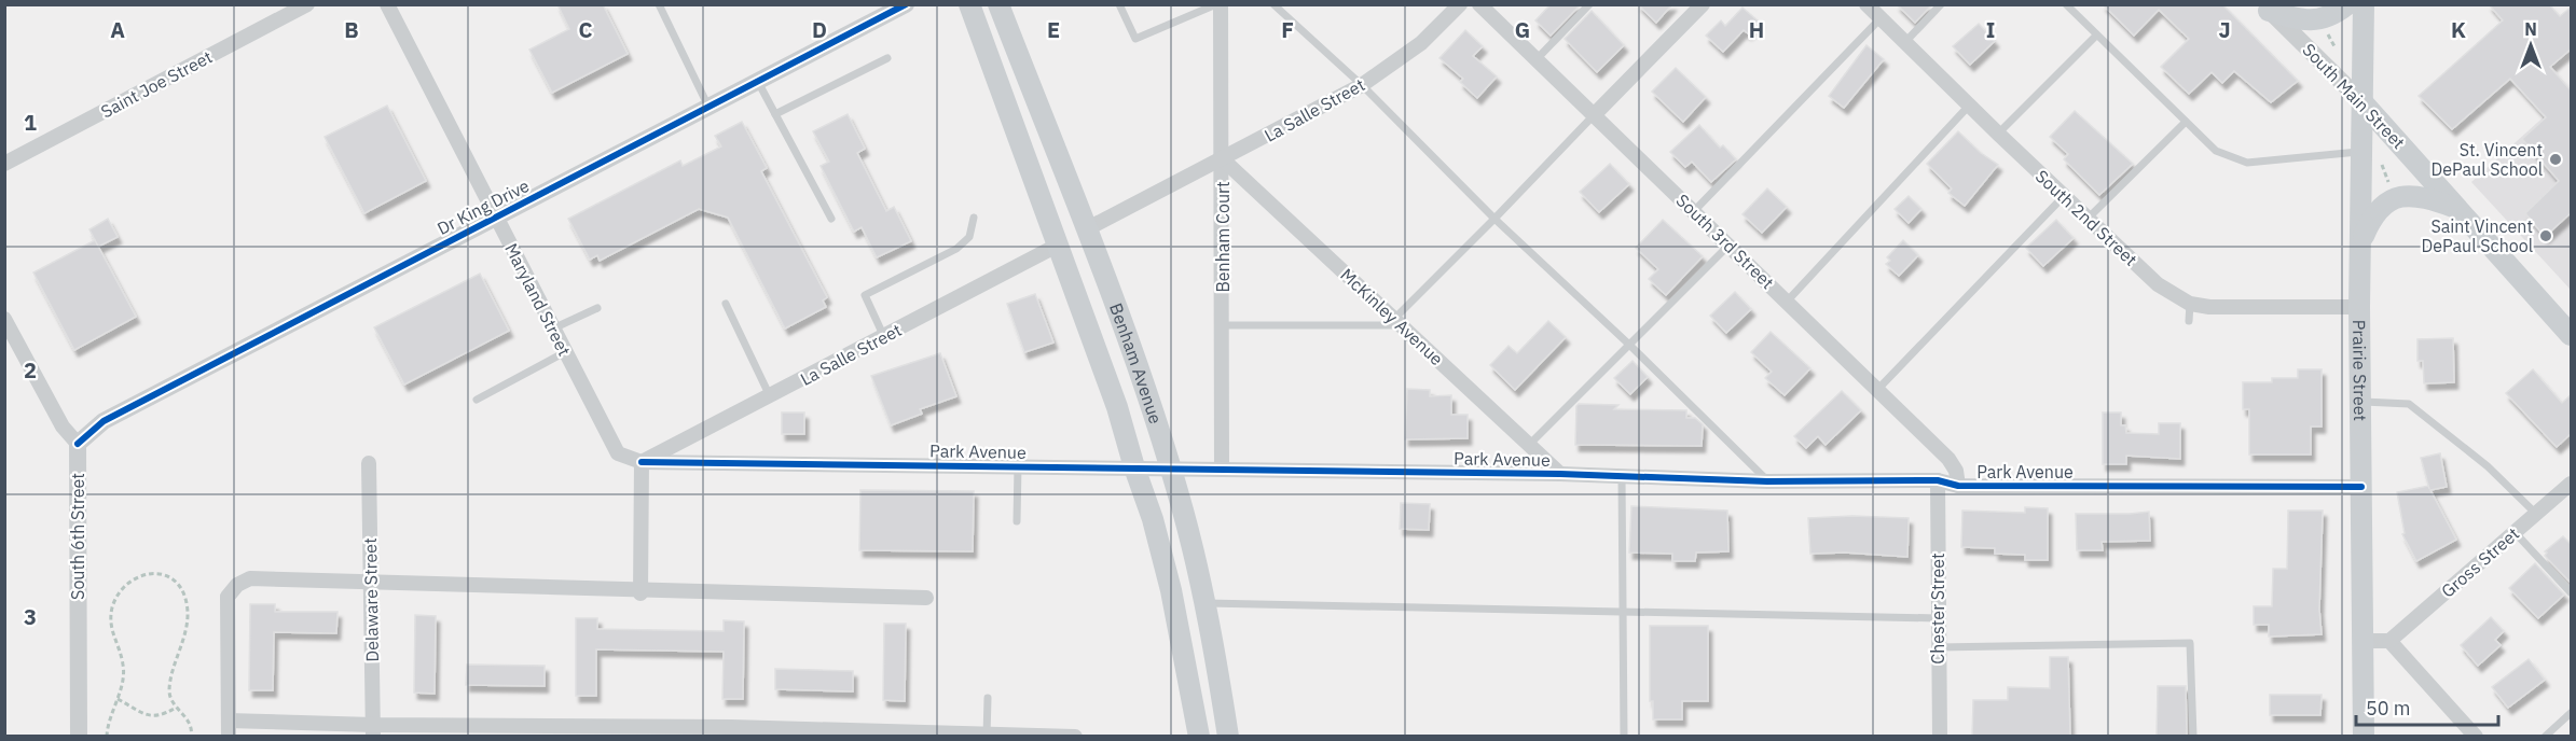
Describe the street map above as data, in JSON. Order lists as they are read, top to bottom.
{
  "streets": {
    "main road": ["South Main Street", "Benham Avenue", "Prairie Street"],
    "street": [
      "Saint Joe Street",
      "La Salle Street",
      "Dr King Drive",
      "South 2nd Street",
      "Benham Court",
      "South 3rd Street",
      "Maryland Street",
      "McKinley Avenue",
      "Park Avenue",
      "South 6th Street",
      "Gross Street",
      "Delaware Street",
      "Chester Street"
    ]
  },
  "crossings": [
    ["South Main Street", "Prairie Street"],
    ["La Salle Street", "Benham Court"],
    ["La Salle Street", "Maryland Street"],
    ["La Salle Street", "McKinley Avenue"],
    ["La Salle Street", "Benham Avenue"],
    ["La Salle Street", "Park Avenue"],
    ["Dr King Drive", "Maryland Street"],
    ["Dr King Drive", "South 6th Street"],
    ["South 2nd Street", "Prairie Street"],
    ["Benham Court", "McKinley Avenue"],
    ["Benham Court", "Park Avenue"],
    ["South 3rd Street", "Park Avenue"],
    ["Maryland Street", "Park Avenue"],
    ["McKinley Avenue", "Park Avenue"],
    ["Benham Avenue", "Park Avenue"],
    ["Prairie Street", "Park Avenue"],
    ["Park Avenue", "Chester Street"]
  ],
  "places": ["St. Vincent DePaul School", "Saint Vincent DePaul School"],
  "scale_bar": "50 m",
  "north": "top",
  "grid": {
    "columns": [
      "A",
      "B",
      "C",
      "D",
      "E",
      "F",
      "G",
      "H",
      "I",
      "J",
      "K"
    ],
    "rows": ["1", "2", "3"]
  }
}
